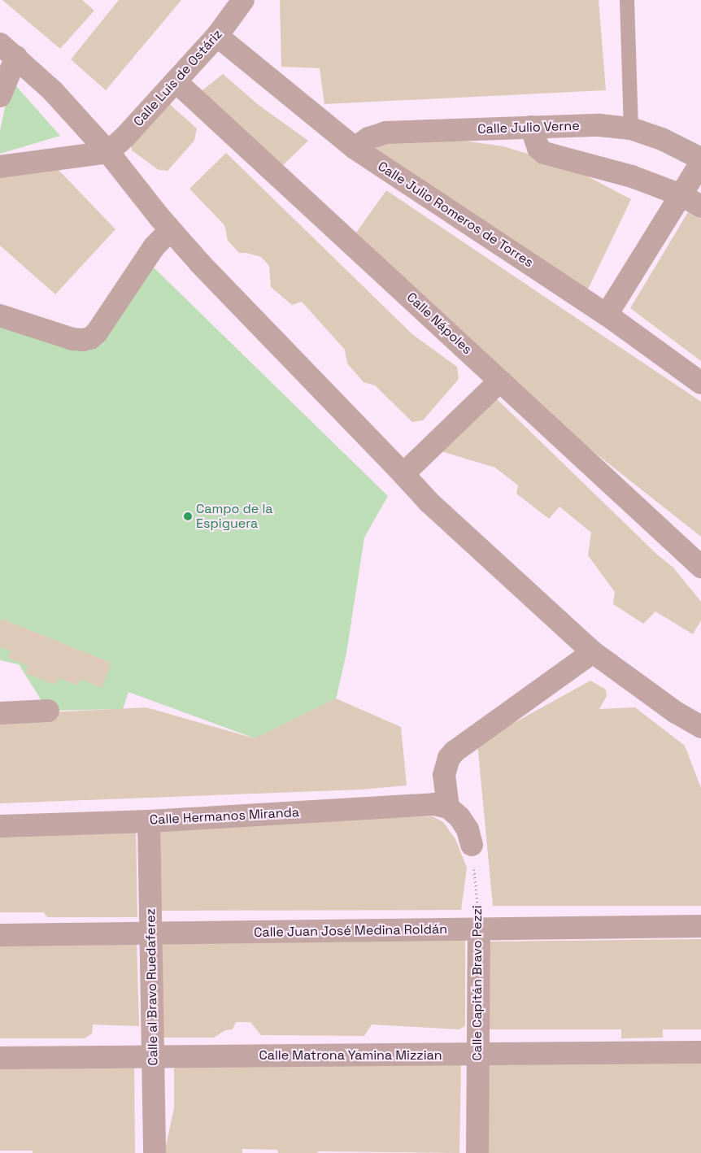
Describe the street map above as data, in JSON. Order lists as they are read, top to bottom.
{
  "streets": {
    "street": [
      "Calle Luis de Ostáriz",
      "Calle Julio Verne",
      "Calle Julio Romeros de Torres",
      "Calle Nápoles",
      "Calle Hermanos Miranda",
      "Calle Juan José Medina Roldán",
      "Calle Capitán Bravo Pezzi",
      "Calle al Bravo Ruedaferez",
      "Calle Matrona Yamina Mizzian"
    ]
  },
  "crossings": [
    ["Calle Luis de Ostáriz", "Calle Julio Romeros de Torres"],
    ["Calle Luis de Ostáriz", "Calle Nápoles"],
    ["Calle Julio Verne", "Calle Julio Romeros de Torres"],
    ["Calle Hermanos Miranda", "Calle al Bravo Ruedaferez"],
    ["Calle Juan José Medina Roldán", "Calle Capitán Bravo Pezzi"],
    ["Calle Juan José Medina Roldán", "Calle al Bravo Ruedaferez"],
    ["Calle Capitán Bravo Pezzi", "Calle Matrona Yamina Mizzian"],
    ["Calle al Bravo Ruedaferez", "Calle Matrona Yamina Mizzian"]
  ],
  "places": ["Campo de la Espiguera"]
}
